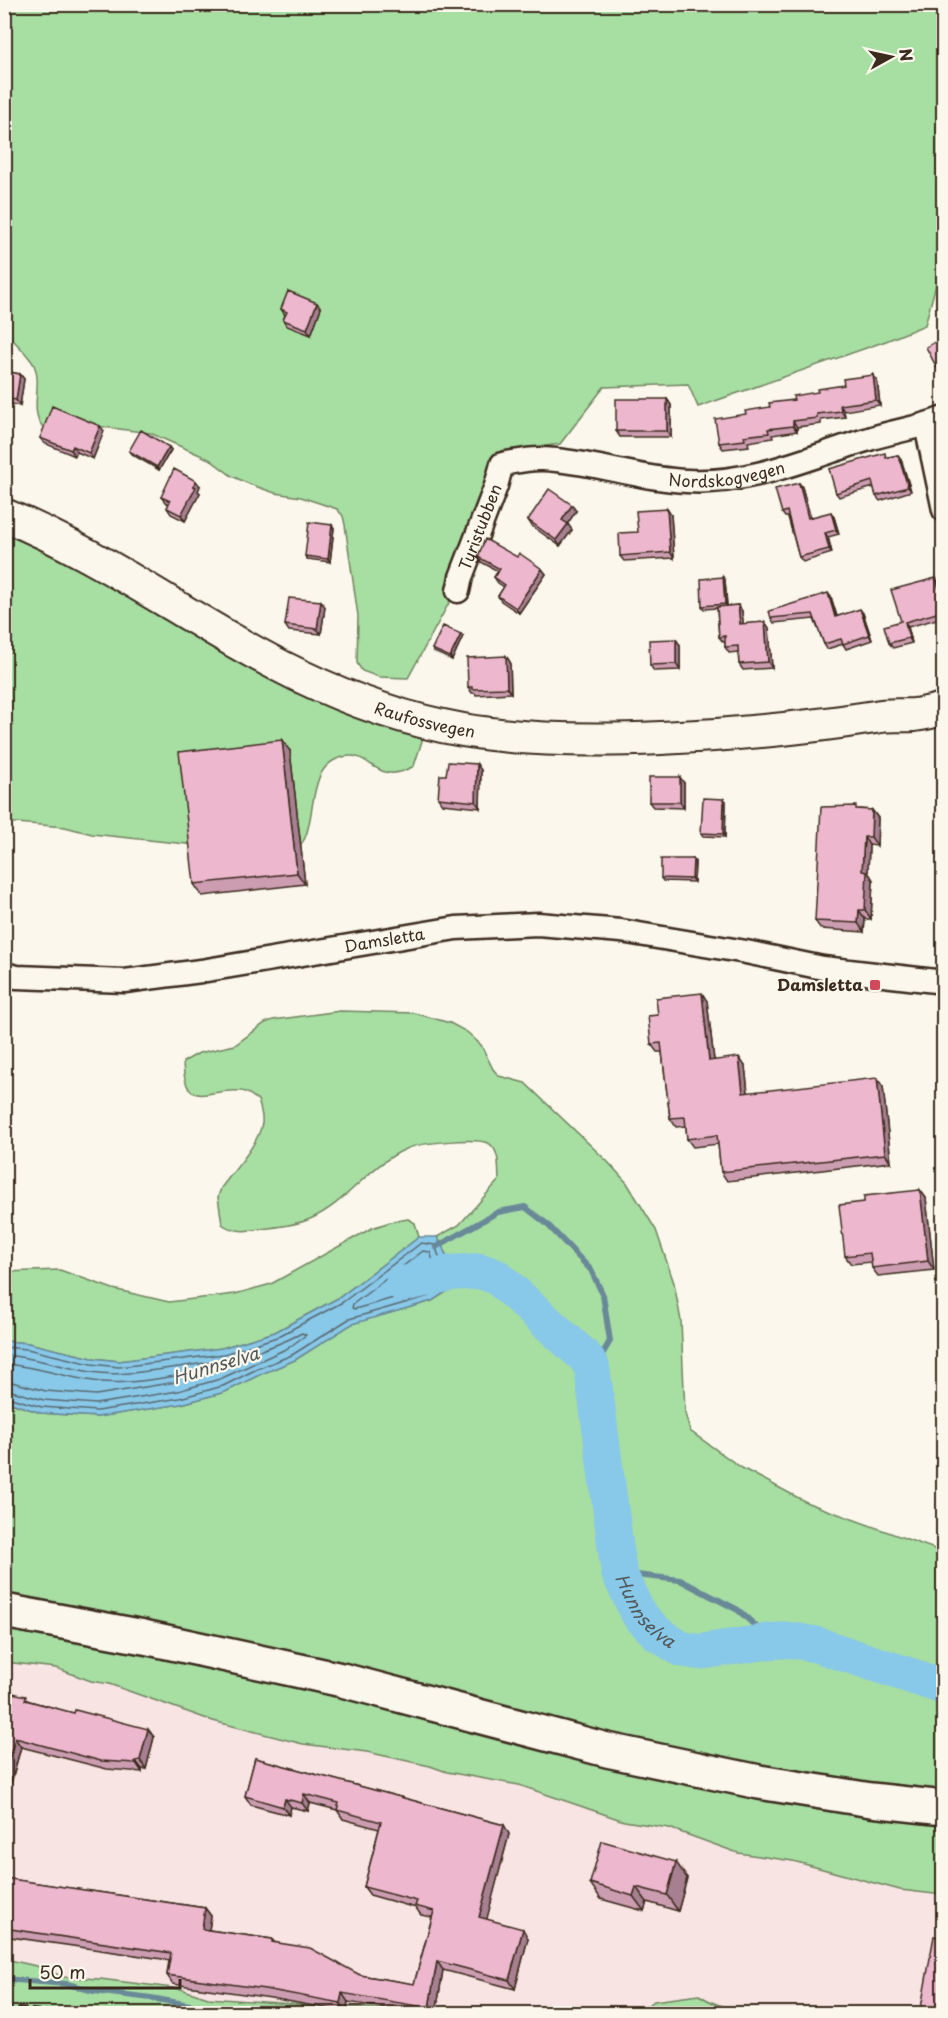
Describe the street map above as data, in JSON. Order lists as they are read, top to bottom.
{
  "streets": {
    "main road": ["Raufossvegen"],
    "street": ["Nordskogvegen", "Tyristubben", "Damsletta"]
  },
  "crossings": [
    ["Nordskogvegen", "Tyristubben"]
  ],
  "water": ["Hunnselva"],
  "places": {
    "transit": ["Damsletta"]
  },
  "scale_bar": "50 m",
  "north": "right"
}
